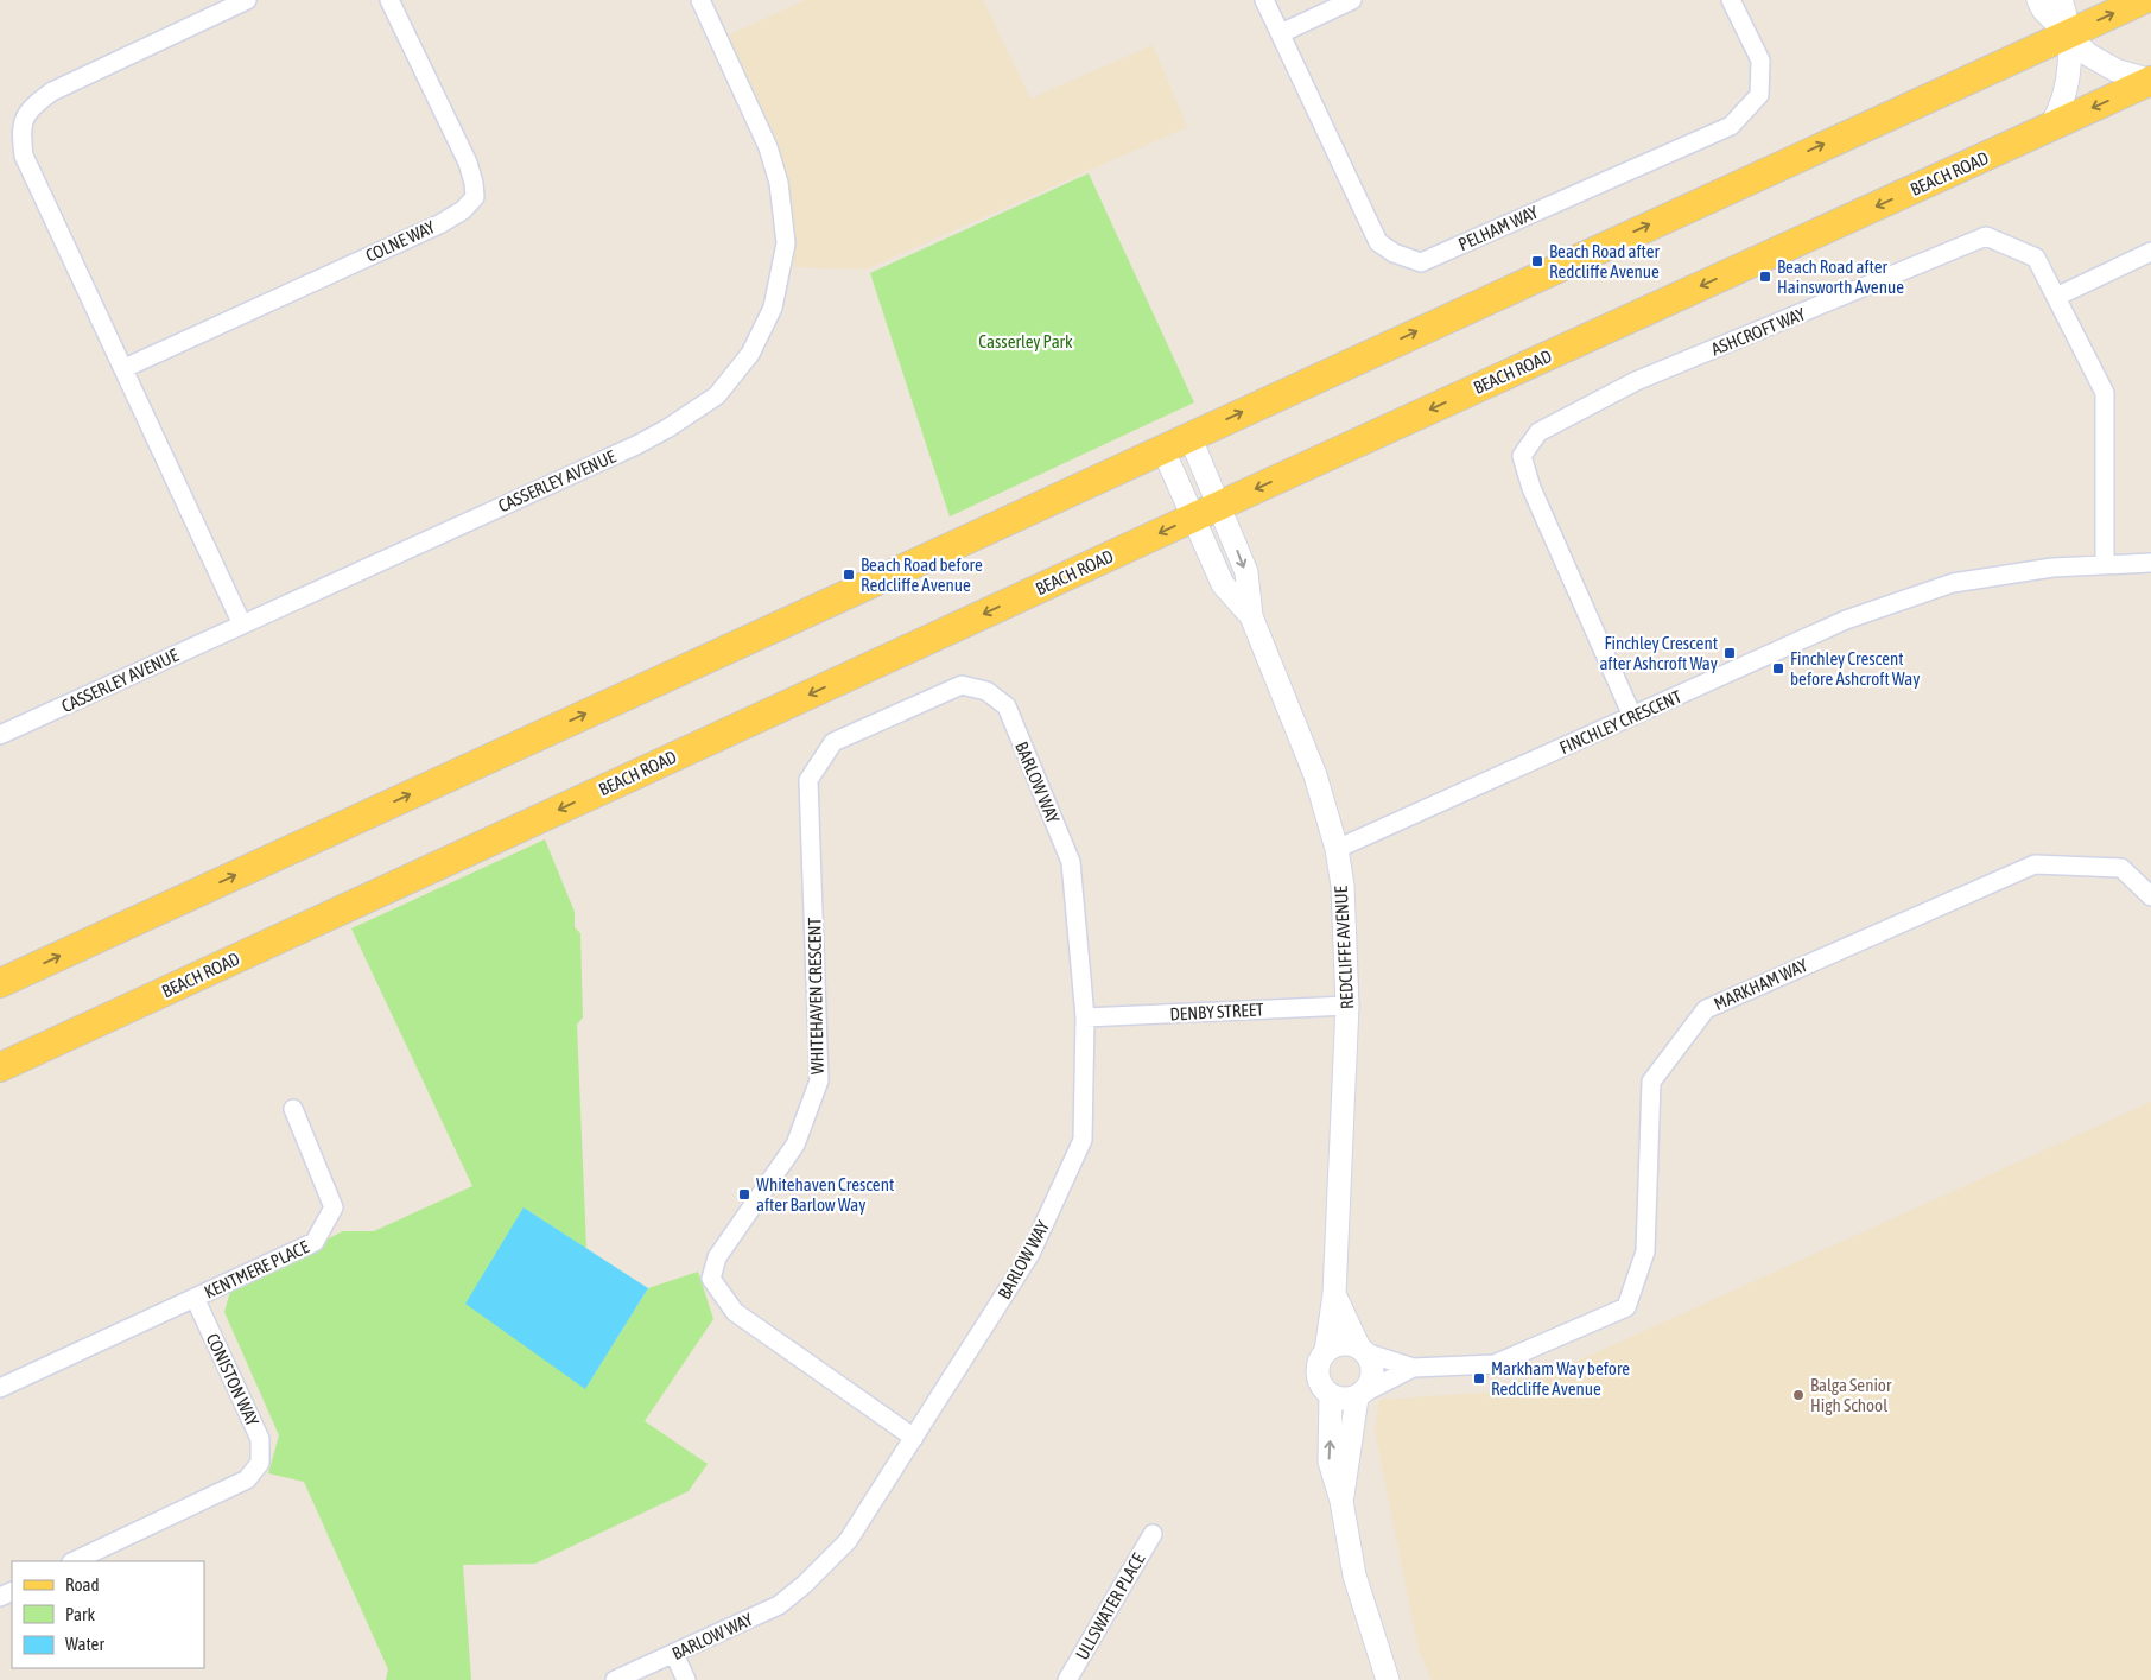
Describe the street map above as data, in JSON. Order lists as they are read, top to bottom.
{
  "streets": {
    "main road": ["BEACH ROAD"],
    "street": [
      "PELHAM WAY",
      "COLNE WAY",
      "ASHCROFT WAY",
      "CASSERLEY AVENUE",
      "FINCHLEY CRESCENT",
      "BARLOW WAY",
      "REDCLIFFE AVENUE",
      "MARKHAM WAY",
      "WHITEHAVEN CRESCENT",
      "DENBY STREET",
      "KENTMERE PLACE",
      "CONISTON WAY",
      "ULLSWATER PLACE"
    ]
  },
  "crossings": [
    ["BEACH ROAD", "REDCLIFFE AVENUE"],
    ["ASHCROFT WAY", "FINCHLEY CRESCENT"],
    ["FINCHLEY CRESCENT", "REDCLIFFE AVENUE"],
    ["BARLOW WAY", "WHITEHAVEN CRESCENT"],
    ["BARLOW WAY", "DENBY STREET"],
    ["REDCLIFFE AVENUE", "MARKHAM WAY"],
    ["REDCLIFFE AVENUE", "DENBY STREET"],
    ["KENTMERE PLACE", "CONISTON WAY"]
  ],
  "parks": ["Casserley Park"],
  "places": {
    "transit": [
      "Beach Road after Redcliffe Avenue",
      "Beach Road after Hainsworth Avenue",
      "Beach Road before Redcliffe Avenue",
      "Finchley Crescent after Ashcroft Way",
      "Finchley Crescent before Ashcroft Way",
      "Whitehaven Crescent after Barlow Way",
      "Markham Way before Redcliffe Avenue"
    ],
    "other": ["Balga Senior High School"]
  },
  "legend": ["Road", "Park", "Water"]
}
